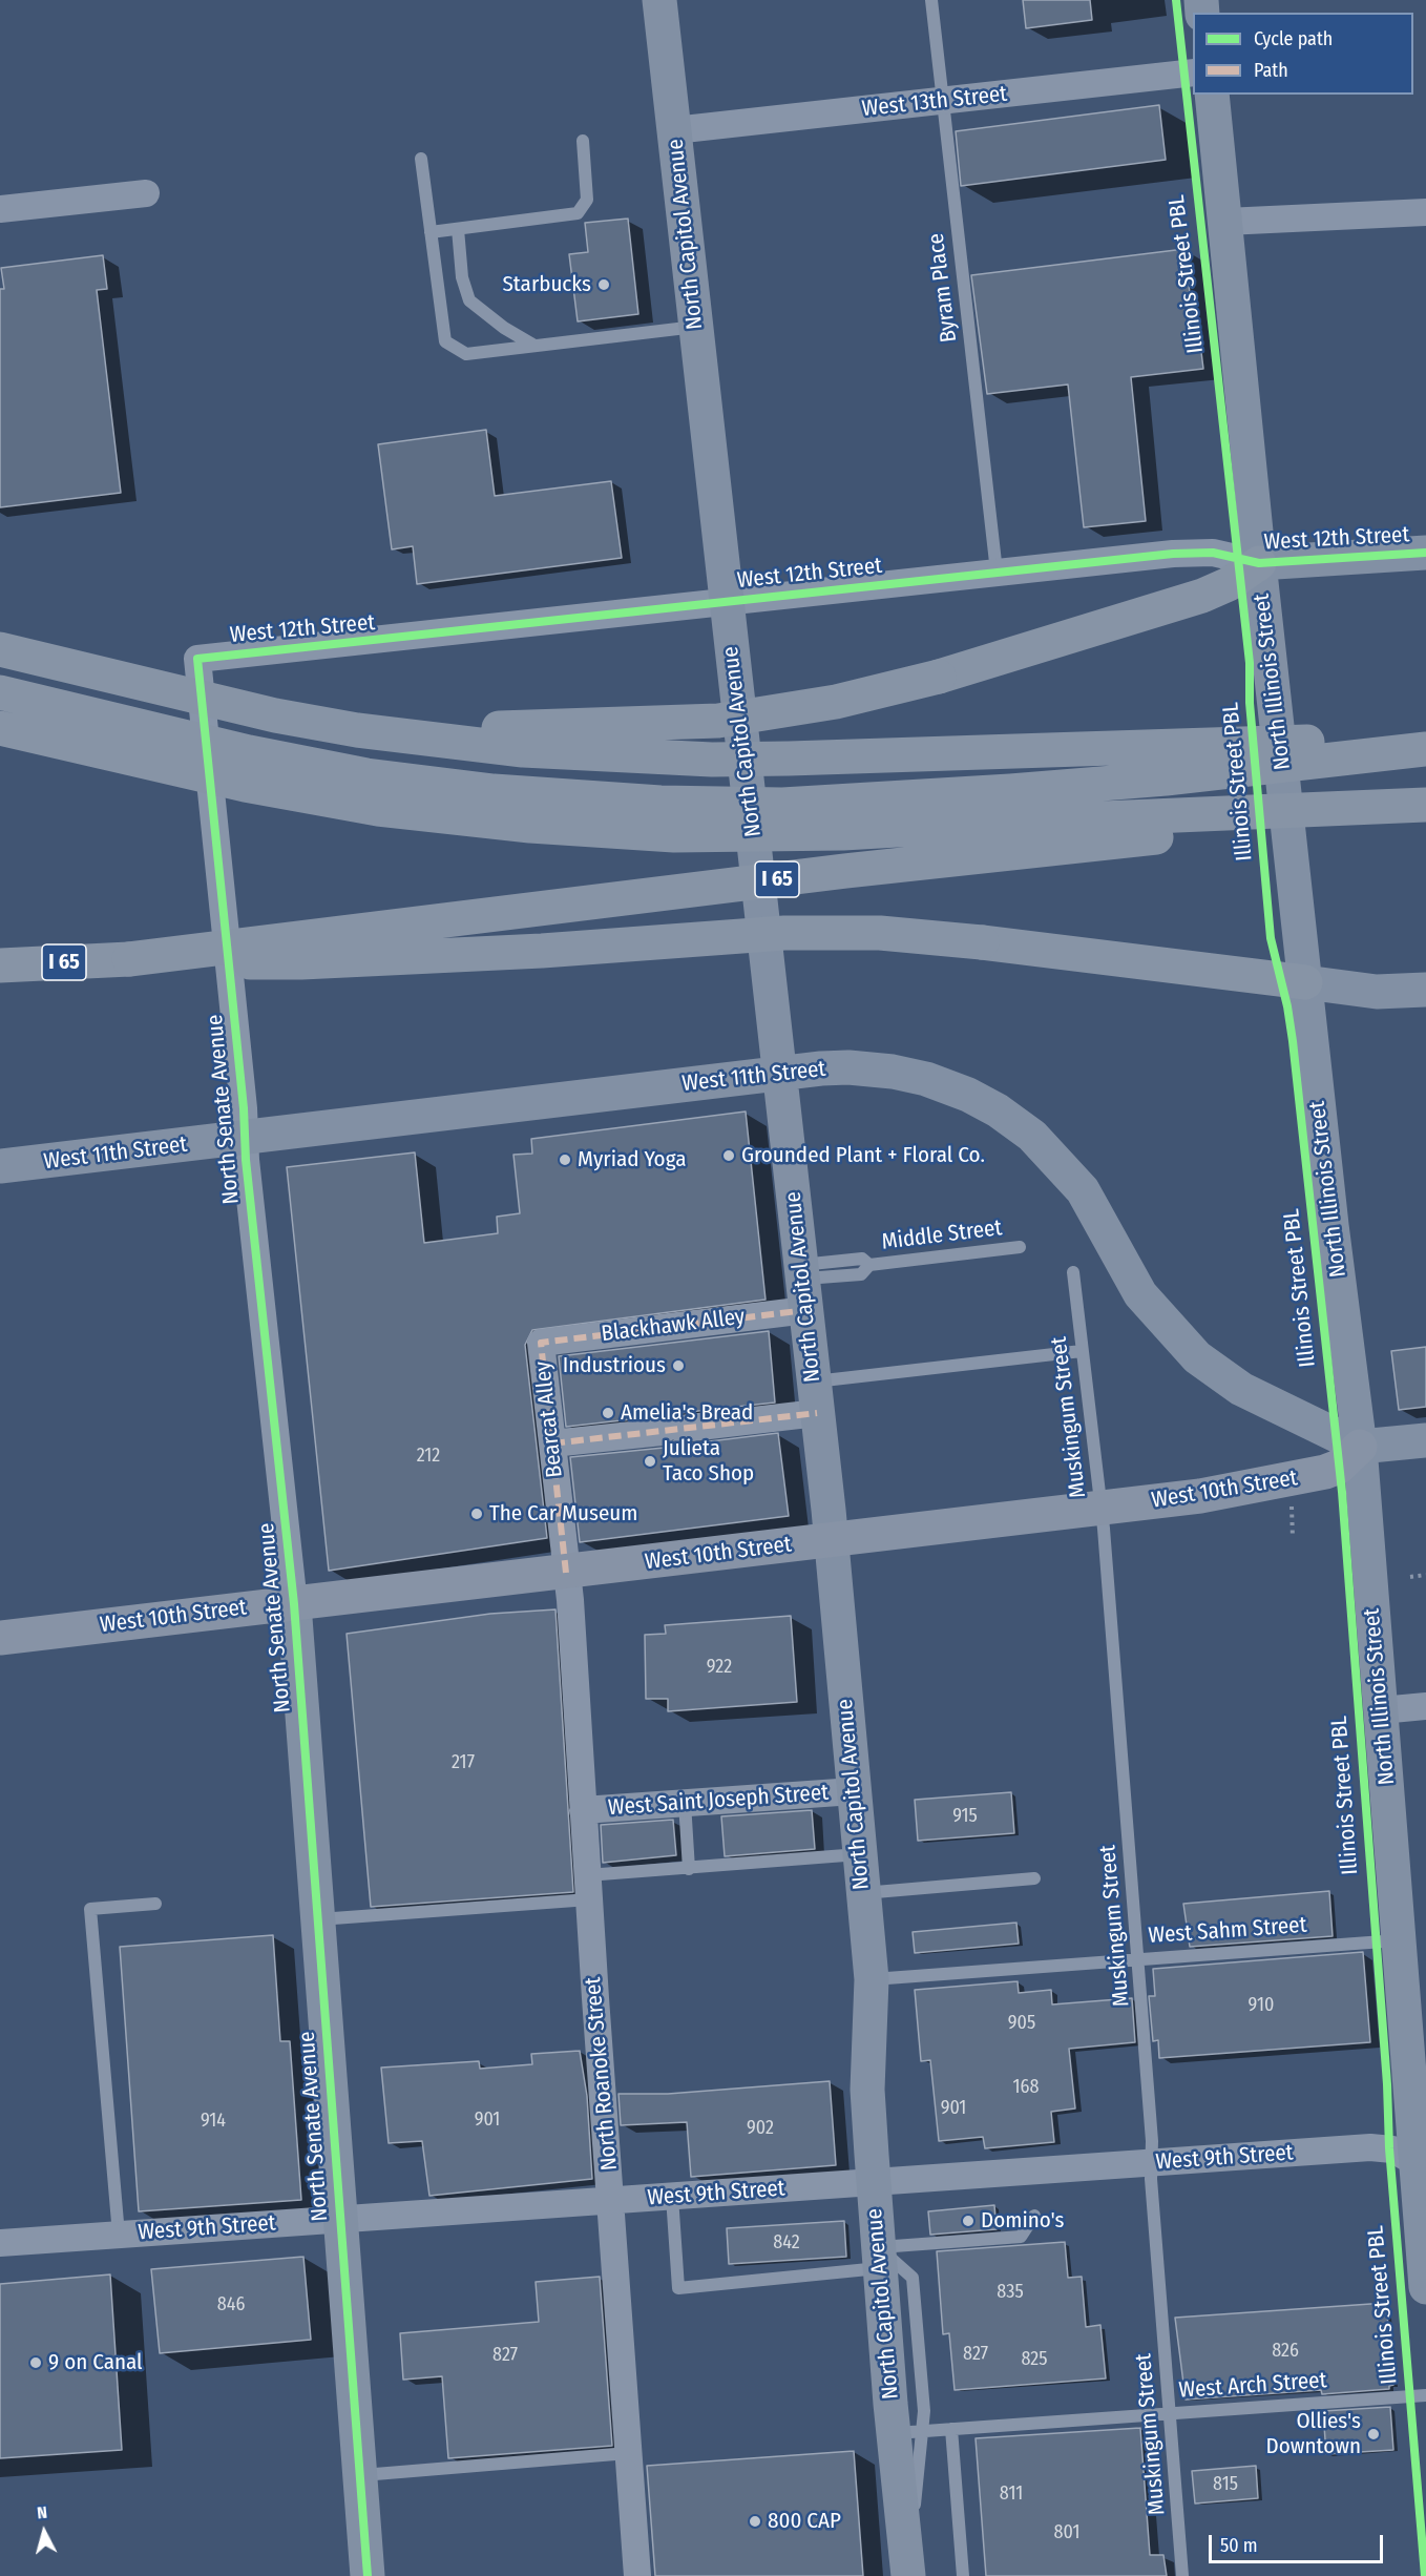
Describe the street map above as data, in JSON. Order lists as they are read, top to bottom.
{
  "streets": {
    "highway": ["I 65"],
    "main road": [
      "North Capitol Avenue",
      "West 12th Street",
      "North Illinois Street",
      "West 11th Street",
      "North Senate Avenue",
      "West 10th Street"
    ],
    "street": [
      "West 13th Street",
      "Blackhawk Alley",
      "Bearcat Alley",
      "West Saint Joseph Street",
      "North Roanoke Street",
      "West 9th Street"
    ],
    "lane": [
      "Byram Place",
      "Middle Street",
      "Muskingum Street",
      "West Sahm Street",
      "West Arch Street"
    ],
    "cycle path": ["Illinois Street PBL"]
  },
  "crossings": [
    ["West 13th Street", "North Capitol Avenue"],
    ["West 13th Street", "Byram Place"],
    ["North Capitol Avenue", "West 12th Street"],
    ["North Capitol Avenue", "West 11th Street"],
    ["North Capitol Avenue", "Middle Street"],
    ["North Capitol Avenue", "Blackhawk Alley"],
    ["North Capitol Avenue", "West 10th Street"],
    ["North Capitol Avenue", "West Saint Joseph Street"],
    ["North Capitol Avenue", "West Sahm Street"],
    ["North Capitol Avenue", "West 9th Street"],
    ["North Capitol Avenue", "West Arch Street"],
    ["Byram Place", "West 12th Street"],
    ["West 12th Street", "North Illinois Street"],
    ["West 12th Street", "North Senate Avenue"],
    ["North Illinois Street", "West 11th Street"],
    ["North Illinois Street", "West 10th Street"],
    ["North Illinois Street", "West Sahm Street"],
    ["North Illinois Street", "West 9th Street"],
    ["West 11th Street", "North Senate Avenue"],
    ["West 11th Street", "West 10th Street"],
    ["North Senate Avenue", "West 10th Street"],
    ["North Senate Avenue", "West 9th Street"],
    ["Middle Street", "Blackhawk Alley"],
    ["Blackhawk Alley", "Bearcat Alley"],
    ["Muskingum Street", "West 10th Street"],
    ["Muskingum Street", "West Sahm Street"],
    ["Muskingum Street", "West 9th Street"],
    ["Muskingum Street", "West Arch Street"],
    ["Bearcat Alley", "West 10th Street"],
    ["Bearcat Alley", "North Roanoke Street"],
    ["West 10th Street", "North Roanoke Street"],
    ["West Saint Joseph Street", "North Roanoke Street"],
    ["North Roanoke Street", "West 9th Street"]
  ],
  "places": [
    "Starbucks",
    "Grounded Plant + Floral Co.",
    "Myriad Yoga",
    "Industrious",
    "Amelia's Bread",
    "Julieta Taco Shop",
    "The Car Museum",
    "Domino's",
    "9 on Canal",
    "Ollies's Downtown",
    "800 CAP"
  ],
  "house_numbers": [
    "212",
    "922",
    "217",
    "915",
    "910",
    "905",
    "168",
    "901",
    "901",
    "914",
    "902",
    "842",
    "835",
    "846",
    "826",
    "827",
    "827",
    "825",
    "815",
    "811",
    "801"
  ],
  "legend": ["Cycle path", "Path"],
  "scale_bar": "50 m",
  "north": "top"
}
